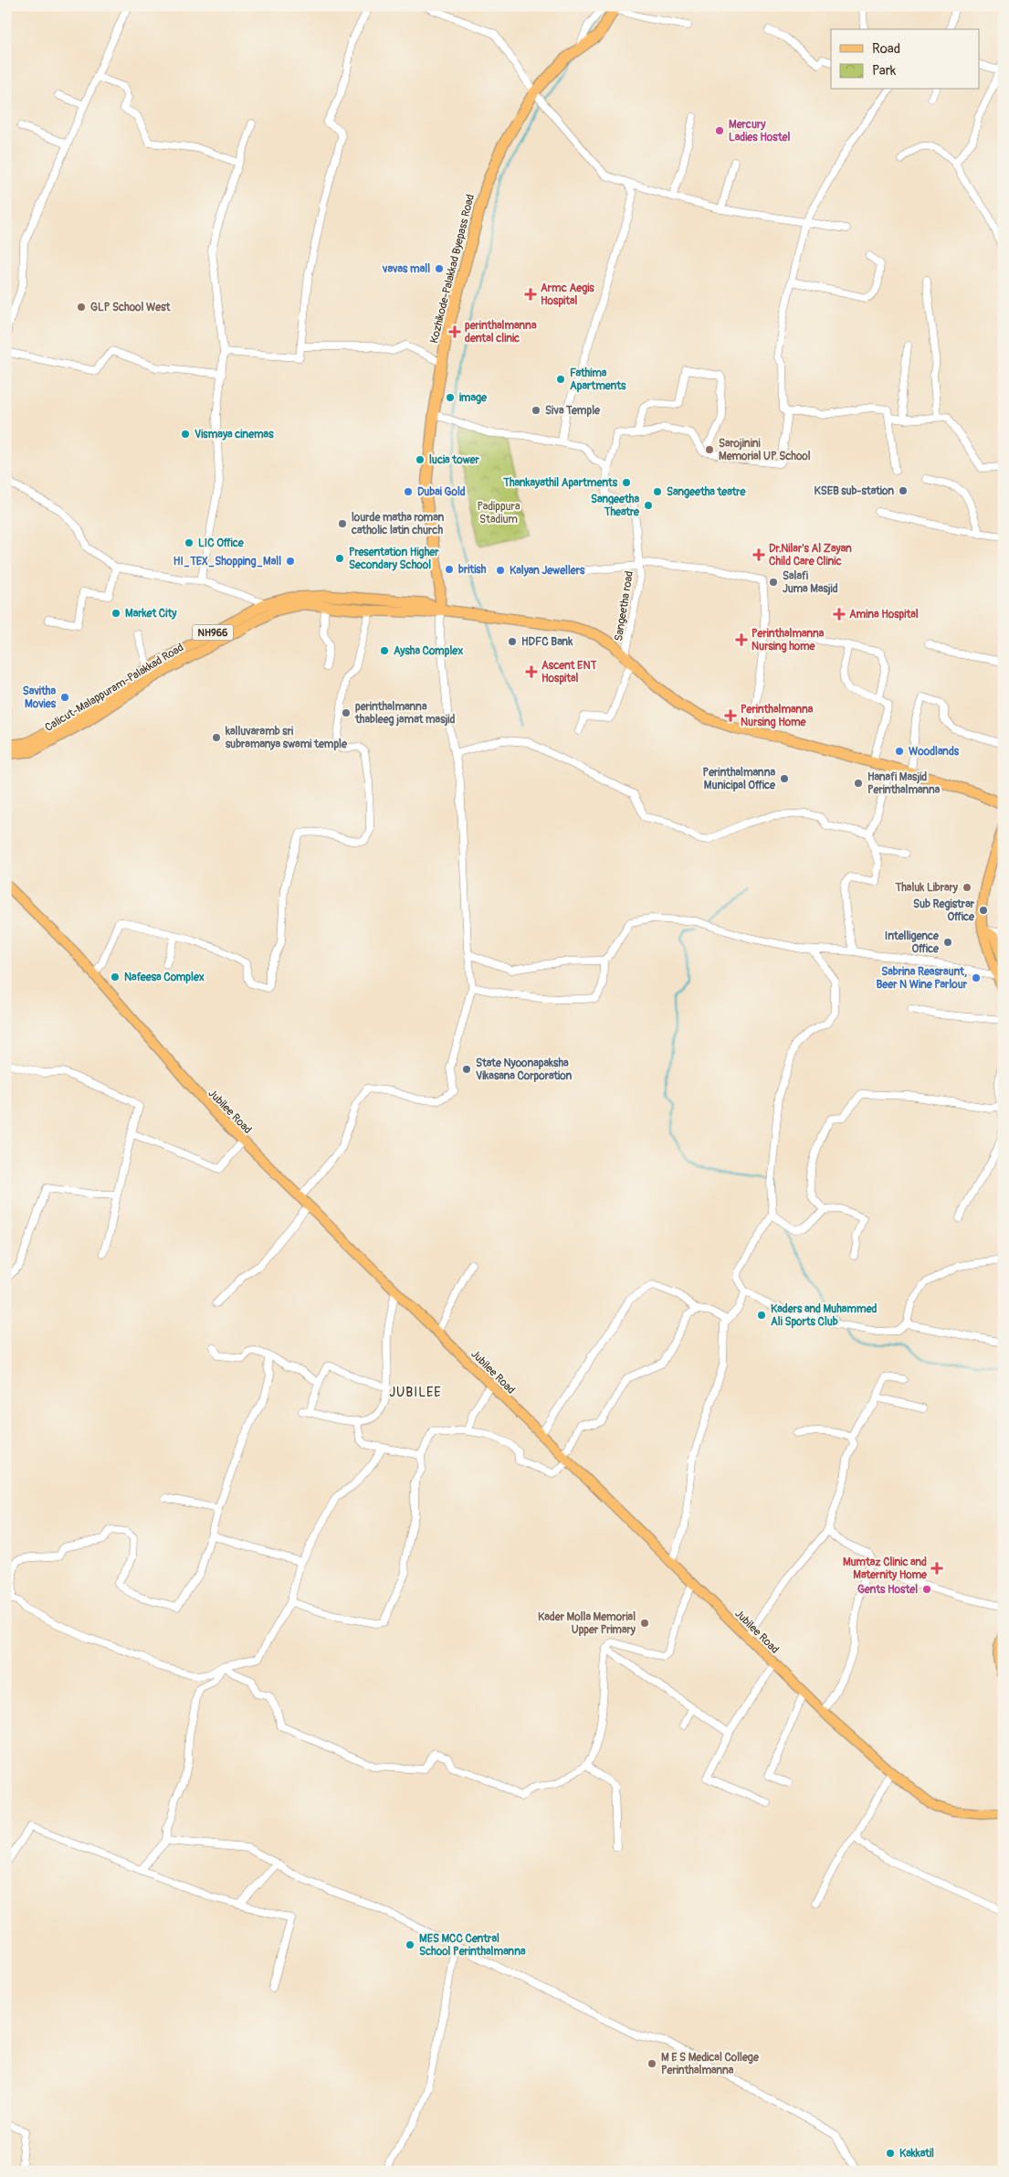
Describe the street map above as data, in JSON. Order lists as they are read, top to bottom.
{
  "streets": {
    "highway": ["Kozhikode-Palakkad Byepass Road", "NH966", "Calicut-Malappuram-Palakkad Road"],
    "main road": ["Jubilee Road"],
    "street": ["Sangeetha road"]
  },
  "crossings": [
    ["Kozhikode-Palakkad Byepass Road", "NH966"],
    ["Kozhikode-Palakkad Byepass Road", "Calicut-Malappuram-Palakkad Road"],
    ["Sangeetha road", "Calicut-Malappuram-Palakkad Road"],
    ["NH966", "Calicut-Malappuram-Palakkad Road"]
  ],
  "districts": ["JUBILEE"],
  "parks": ["Padippura Stadium"],
  "places": {
    "other": [
      "Mercury Ladies Hostel",
      "vavas mall",
      "GLP School West",
      "Fathima Apartments",
      "image",
      "Siva Temple",
      "Vismaya cinemas",
      "Sarojinini Memorial UP School",
      "lucia tower",
      "Thankayathil Apartments",
      "KSEB sub-station",
      "Dubai Gold",
      "Sangeetha teatre",
      "Sangeetha Theatre",
      "lourde matha roman catholic latin church",
      "LIC Office",
      "Presentation Higher Secondary School",
      "HI_TEX_Shopping_Mall",
      "british",
      "Kalyan Jewellers",
      "Salafi Juma Masjid",
      "Market City",
      "HDFC Bank",
      "Aysha Complex",
      "Savitha Movies",
      "perinthalmanna thableeg jamat masjid",
      "kalluvaramb sri subramanya swami temple",
      "Woodlands",
      "Perinthalmanna Municipal Office",
      "Hanafi Masjid Perinthalmanna",
      "Thaluk Library",
      "Sub Registrar Office",
      "Intelligence Office",
      "Nafeesa Complex",
      "Sabrina Reasraunt, Beer N Wine Parlour",
      "State Nyoonapaksha Vikasana Corporation",
      "Kaders and Muhammed Ali Sports Club",
      "Gents Hostel",
      "Kader Molla Memorial Upper Primary",
      "MES MCC Central School Perinthalmanna",
      "M E S Medical College Perinthalmanna",
      "Kakkatil"
    ],
    "health": [
      "Armc Aegis Hospital",
      "perinthalmanna dental clinic",
      "Dr.Nilar's Al Zayan Child Care Clinic",
      "Amina Hospital",
      "Perinthalmanna Nursing home",
      "Ascent ENT Hospital",
      "Perinthalmanna Nursing Home",
      "Mumtaz Clinic and Maternity Home"
    ]
  },
  "legend": ["Road", "Park"]
}
